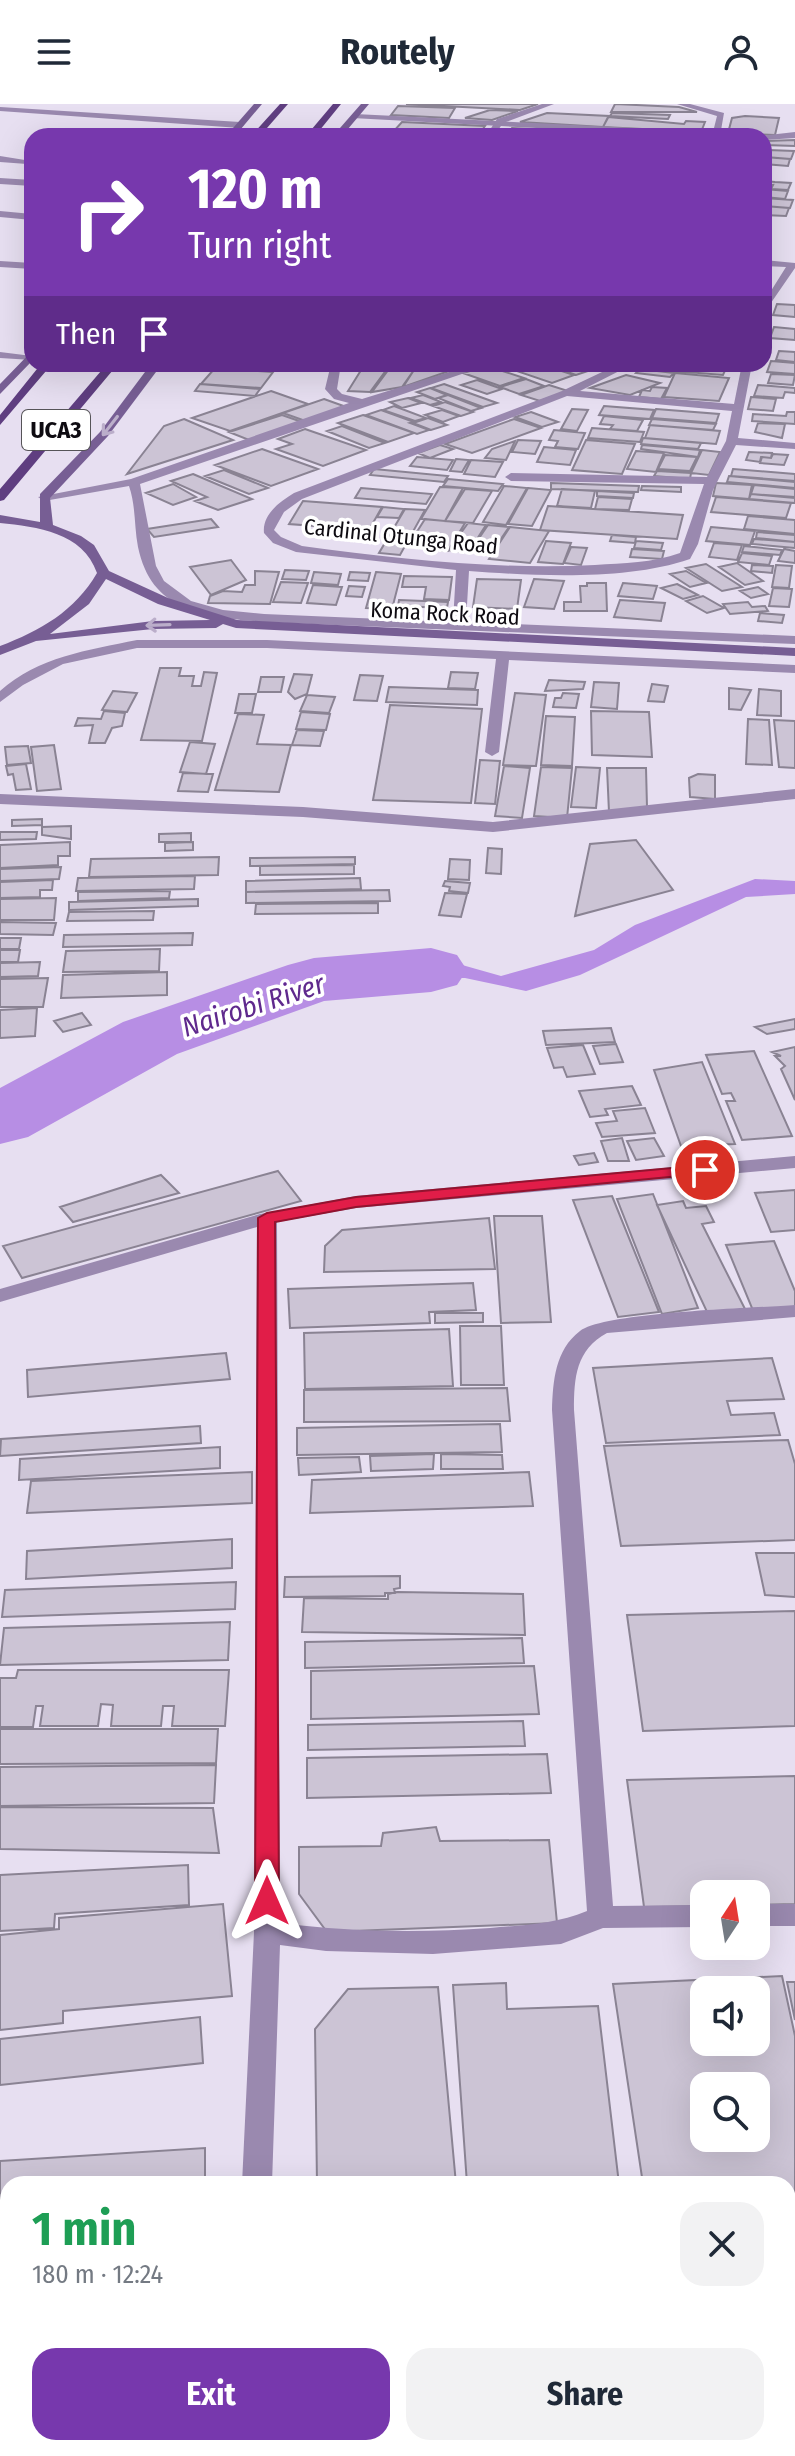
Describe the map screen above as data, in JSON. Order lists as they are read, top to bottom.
{
  "streets": {
    "main road": ["UCA3", "Koma Rock Road"],
    "street": ["Cardinal Otunga Road"]
  },
  "water": ["Nairobi River"],
  "north": "top",
  "page": {
    "header": "Routely",
    "turn": ["120 m", "Turn right"],
    "then": "Then",
    "heading": ["1 min", "180 m · 12:24"],
    "buttons": ["Exit", "Share"]
  }
}
